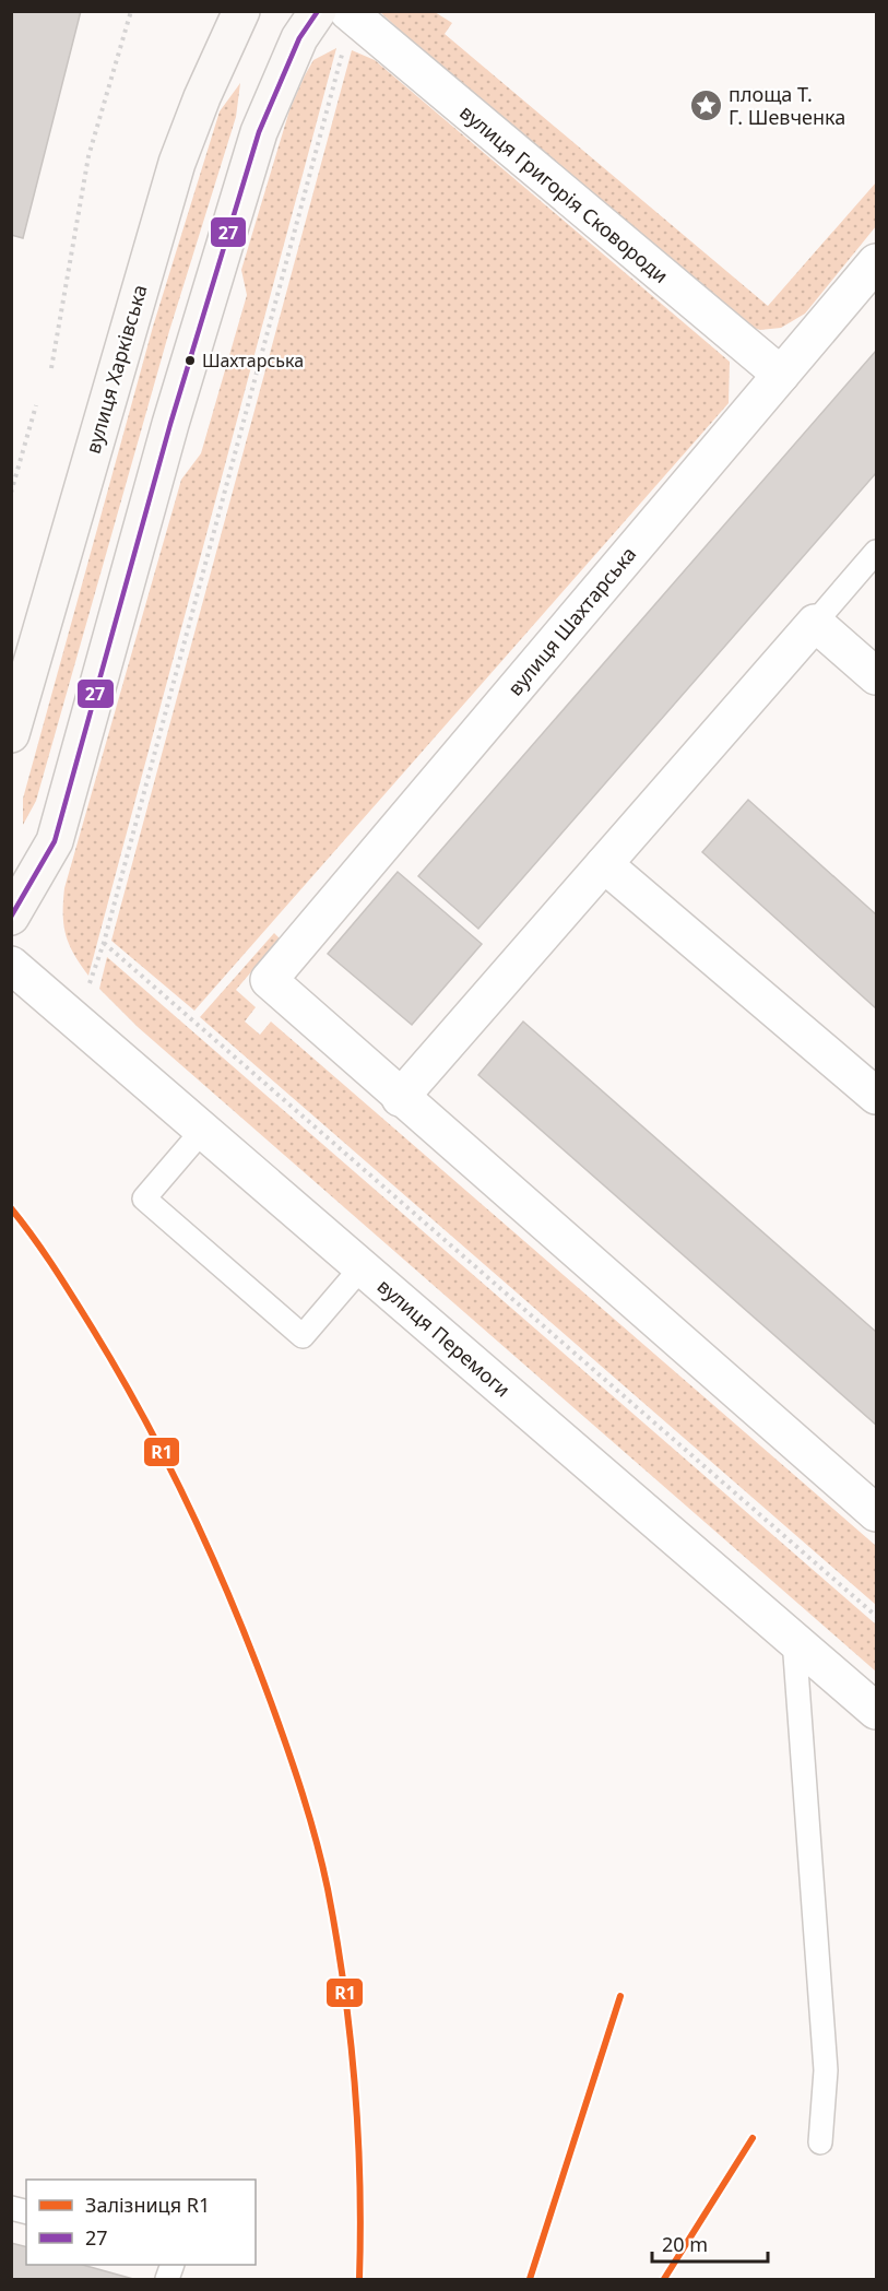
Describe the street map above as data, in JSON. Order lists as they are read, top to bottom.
{
  "streets": {
    "street": [
      "вулиця Григорія Сковороди",
      "вулиця Харківська",
      "вулиця Шахтарська",
      "вулиця Перемоги"
    ]
  },
  "crossings": [
    ["вулиця Григорія Сковороди", "вулиця Шахтарська"]
  ],
  "places": {
    "place": ["площа Т. Г. Шевченка"],
    "other": ["Шахтарська"]
  },
  "lines": ["transit line 27", "rail line R1"],
  "legend": ["Залізниця R1", "27"],
  "scale_bar": "20 m"
}
